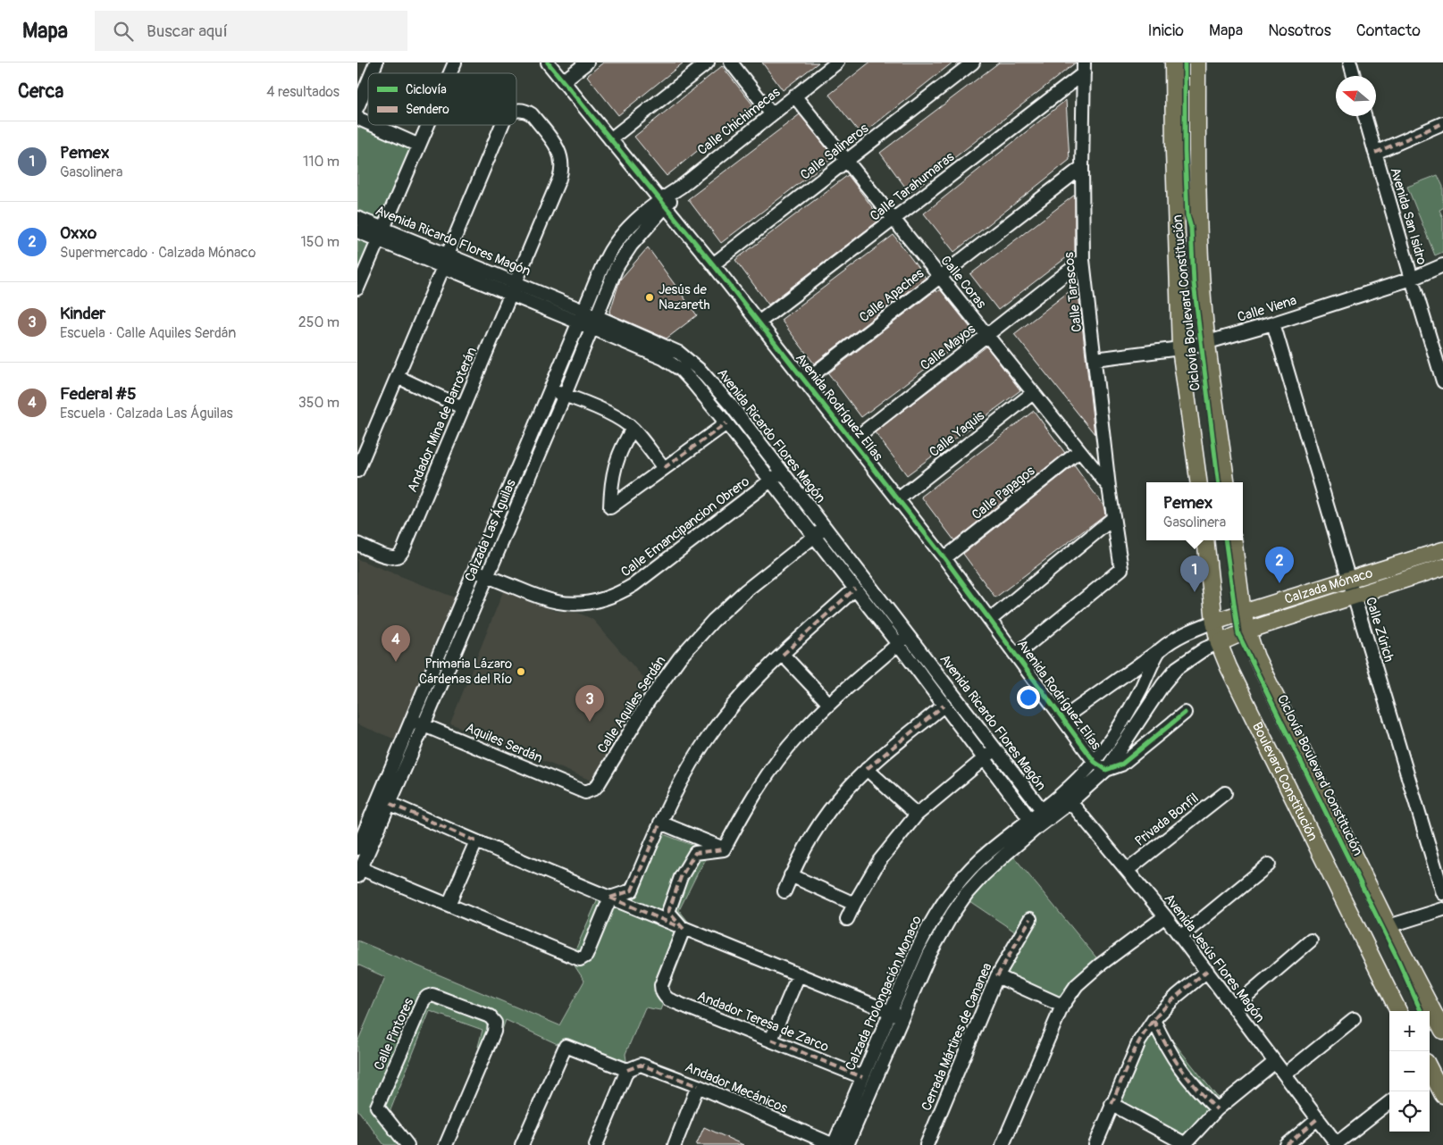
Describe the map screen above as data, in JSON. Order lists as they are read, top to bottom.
{
  "streets": {
    "main road": ["Calzada Mónaco", "Boulevard Constitución"],
    "street": [
      "Calle Chichimecas",
      "Calle Salineros",
      "Calle Tarahumaras",
      "Avenida San Isidro",
      "Avenida Ricardo Flores Magón",
      "Calle Coras",
      "Calle Tarascos",
      "Calle Apaches",
      "Calle Viena",
      "Calle Mayos",
      "Avenida Rodríguez Elías",
      "Andador Mina de Barroterán",
      "Calle Yaquis",
      "Calle Papagos",
      "Calle Emancipancion Obrero",
      "Calzada Las Águilas",
      "Calle Zúrich",
      "Calle Aquiles Serdán",
      "Aquiles Serdán",
      "Privada Bonfil",
      "Avenida Jesús Flores Magón",
      "Calzada Prolongación Monaco",
      "Andador Teresa de Zarco",
      "Calle Pintores",
      "Cerrada Mártires de Cananea",
      "Andador Mecánicos"
    ],
    "cycle path": ["Ciclovía Boulevard Constitución"]
  },
  "crossings": [
    ["Calle Chichimecas", "Calle Coras"],
    ["Calle Chichimecas", "Avenida Rodríguez Elías"],
    ["Calle Chichimecas", "Calzada Las Águilas"],
    ["Calle Salineros", "Calle Coras"],
    ["Calle Salineros", "Avenida Rodríguez Elías"],
    ["Calle Tarahumaras", "Calle Coras"],
    ["Calle Tarahumaras", "Calle Tarascos"],
    ["Calle Tarahumaras", "Avenida Rodríguez Elías"],
    ["Avenida San Isidro", "Calle Viena"],
    ["Avenida Ricardo Flores Magón", "Andador Mina de Barroterán"],
    ["Avenida Ricardo Flores Magón", "Calle Emancipancion Obrero"],
    ["Avenida Ricardo Flores Magón", "Calzada Las Águilas"],
    ["Avenida Ricardo Flores Magón", "Calle Aquiles Serdán"],
    ["Avenida Ricardo Flores Magón", "Calzada Prolongación Monaco"],
    ["Calle Coras", "Calle Tarascos"],
    ["Calle Coras", "Calle Apaches"],
    ["Calle Coras", "Calle Mayos"],
    ["Calle Coras", "Calle Yaquis"],
    ["Calle Coras", "Calle Papagos"],
    ["Calle Tarascos", "Calle Apaches"],
    ["Calle Tarascos", "Calle Viena"],
    ["Calle Tarascos", "Calle Mayos"],
    ["Calle Tarascos", "Avenida Rodríguez Elías"],
    ["Calle Apaches", "Avenida Rodríguez Elías"],
    ["Calle Viena", "Calle Zúrich"],
    ["Calle Mayos", "Avenida Rodríguez Elías"],
    ["Avenida Rodríguez Elías", "Calle Yaquis"],
    ["Avenida Rodríguez Elías", "Calle Papagos"],
    ["Avenida Rodríguez Elías", "Calzada Las Águilas"],
    ["Avenida Rodríguez Elías", "Calzada Prolongación Monaco"],
    ["Calle Emancipancion Obrero", "Calzada Las Águilas"],
    ["Calzada Las Águilas", "Aquiles Serdán"],
    ["Calzada Mónaco", "Calle Zúrich"],
    ["Calzada Mónaco", "Boulevard Constitución"],
    ["Calzada Mónaco", "Calzada Prolongación Monaco"],
    ["Calle Aquiles Serdán", "Aquiles Serdán"],
    ["Boulevard Constitución", "Calzada Prolongación Monaco"],
    ["Privada Bonfil", "Avenida Jesús Flores Magón"],
    ["Avenida Jesús Flores Magón", "Calzada Prolongación Monaco"],
    ["Calzada Prolongación Monaco", "Andador Teresa de Zarco"],
    ["Calzada Prolongación Monaco", "Andador Mecánicos"]
  ],
  "places": ["Jesús de Nazareth", "Primaria Lázaro Cárdenas del Río"],
  "legend": ["Ciclovía", "Sendero"],
  "north": "left",
  "page": {
    "header": "Mapa",
    "search": "Buscar aquí",
    "nav": [
      "Inicio",
      "Mapa",
      "Nosotros",
      "Contacto"
    ],
    "heading": ["Cerca", "4 resultados"],
    "list": [
      {
        "mark": "1",
        "name": "Pemex",
        "note": "Gasolinera",
        "value": "110 m"
      },
      {
        "mark": "2",
        "name": "Oxxo",
        "note": "Supermercado · Calzada Mónaco",
        "value": "150 m"
      },
      {
        "mark": "3",
        "name": "Kinder",
        "note": "Escuela · Calle Aquiles Serdán",
        "value": "250 m"
      },
      {
        "mark": "4",
        "name": "Federal #5",
        "note": "Escuela · Calzada Las Águilas",
        "value": "350 m"
      }
    ],
    "popup": ["Pemex", "Gasolinera"],
    "pins": [
      "2",
      "1",
      "4",
      "3"
    ],
    "map_buttons": ["+", "−"]
  }
}
